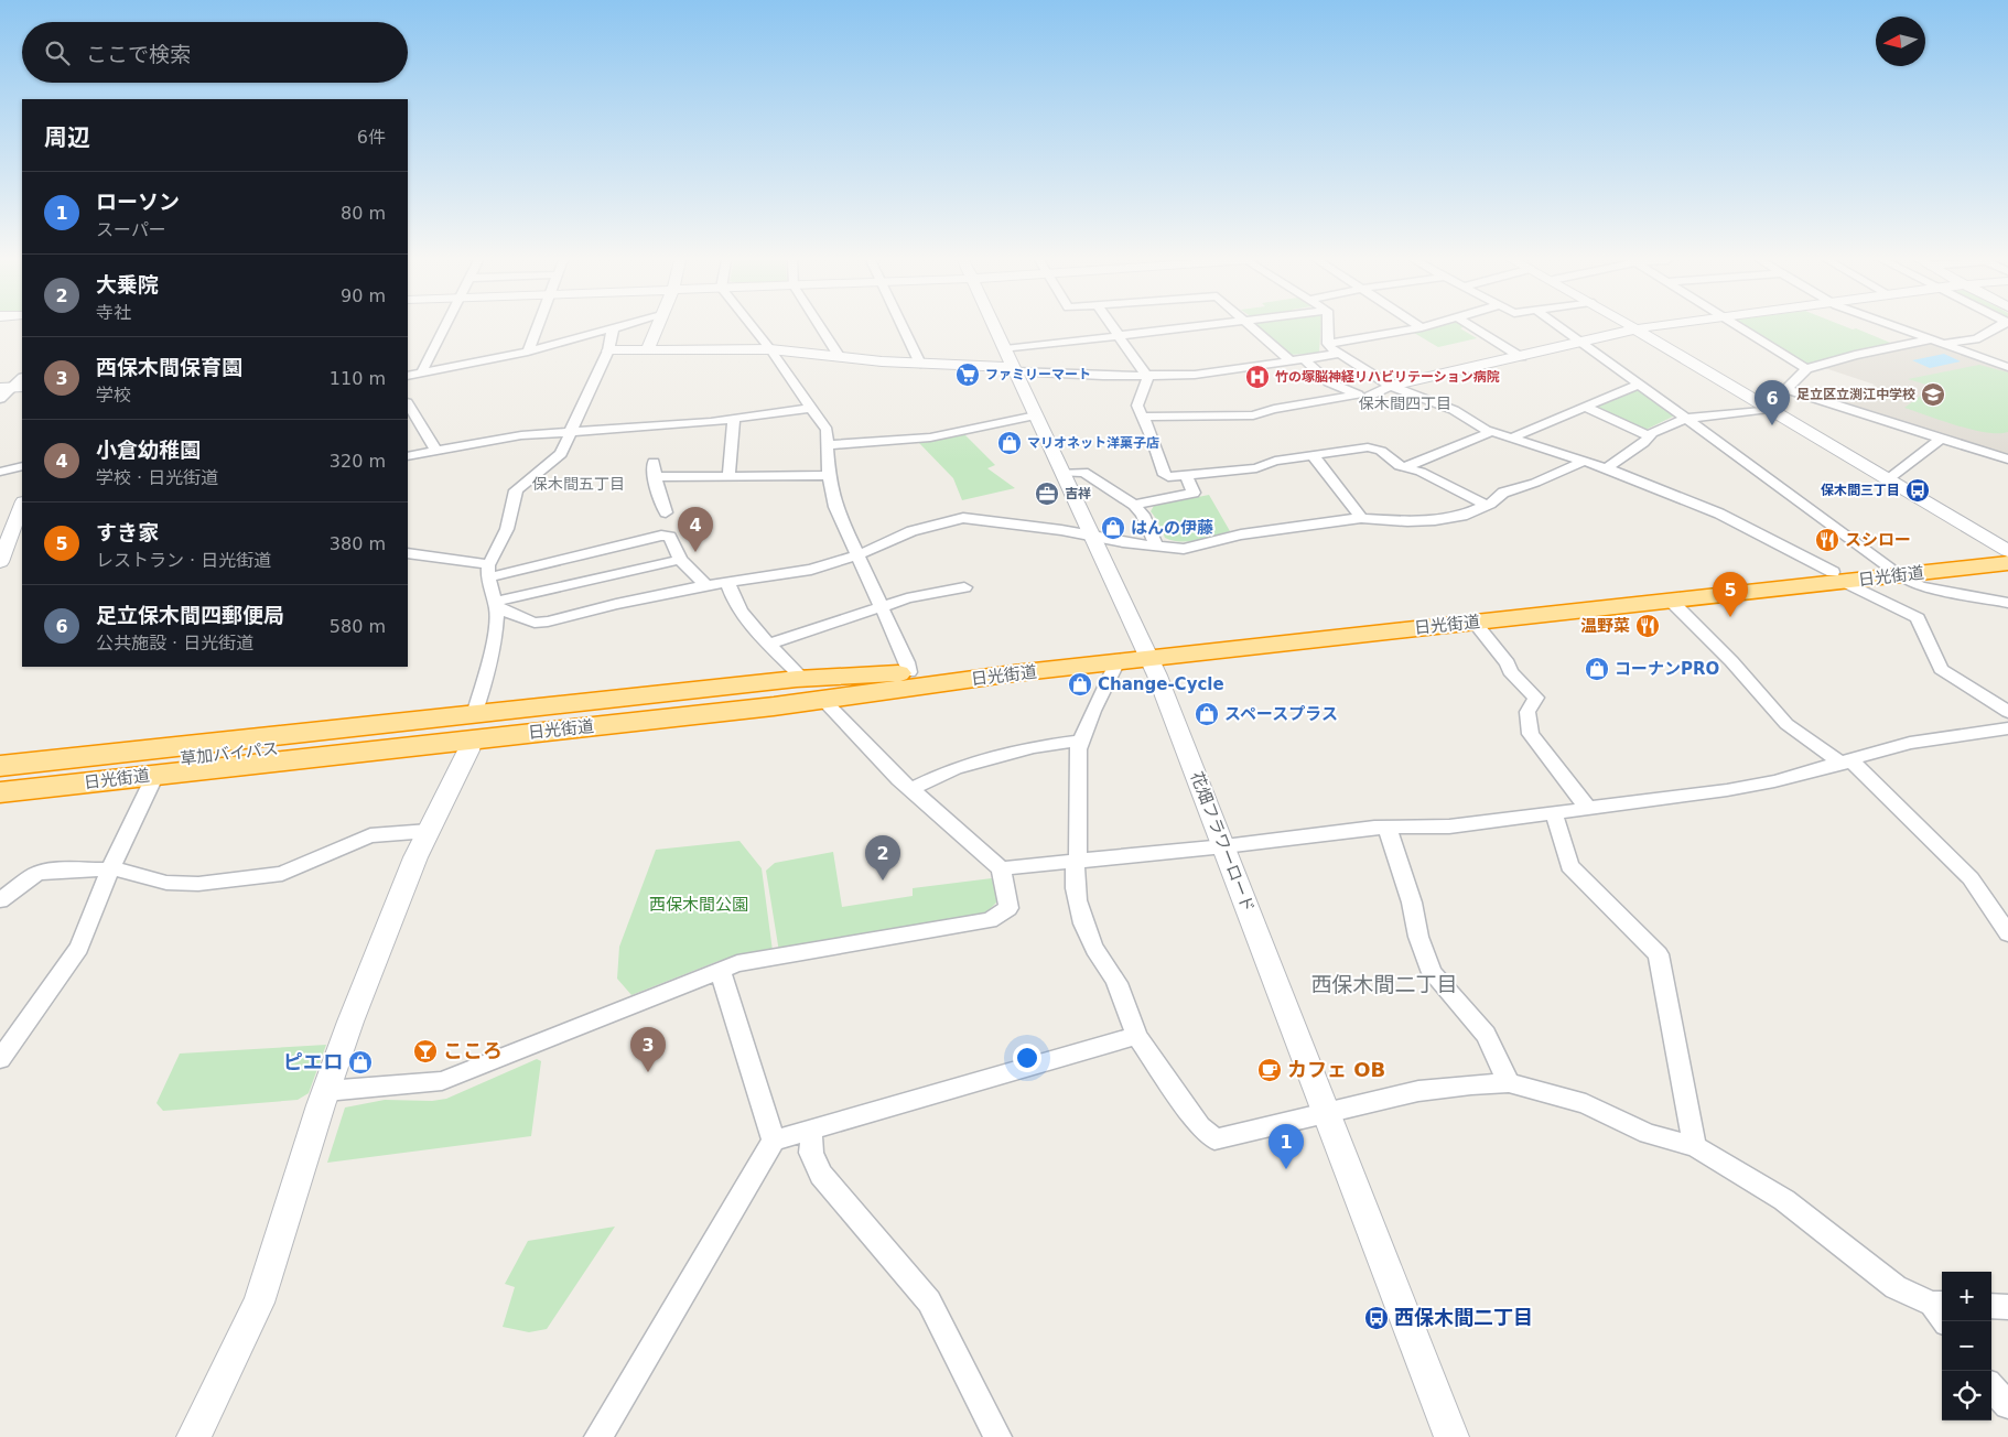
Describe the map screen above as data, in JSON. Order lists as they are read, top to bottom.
{
  "streets": {
    "highway": ["日光街道", "草加バイパス"],
    "street": ["花畑フラワーロード"]
  },
  "crossings": [
    ["日光街道", "草加バイパス"],
    ["日光街道", "花畑フラワーロード"]
  ],
  "districts": ["保木間四丁目", "保木間五丁目", "西保木間二丁目"],
  "parks": ["西保木間公園"],
  "places": {
    "supermarket": ["ファミリーマート"],
    "hospital": ["竹の塚脳神経リハビリテーション病院"],
    "school or university": ["足立区立渕江中学校"],
    "shop": [
      "マリオネット洋菓子店",
      "はんの伊藤",
      "コーナンPRO",
      "Change-Cycle",
      "スペースプラス",
      "ピエロ"
    ],
    "bus stop": ["保木間三丁目", "西保木間二丁目"],
    "office": ["吉祥"],
    "restaurant": ["スシロー", "温野菜"],
    "bar": ["こころ"],
    "cafe": ["カフェ OB"]
  },
  "north": "left",
  "page": {
    "search": "ここで検索",
    "heading": ["周辺", "6件"],
    "list": [
      {
        "mark": "1",
        "name": "ローソン",
        "note": "スーパー",
        "value": "80 m"
      },
      {
        "mark": "2",
        "name": "大乗院",
        "note": "寺社",
        "value": "90 m"
      },
      {
        "mark": "3",
        "name": "西保木間保育園",
        "note": "学校",
        "value": "110 m"
      },
      {
        "mark": "4",
        "name": "小倉幼稚園",
        "note": "学校 · 日光街道",
        "value": "320 m"
      },
      {
        "mark": "5",
        "name": "すき家",
        "note": "レストラン · 日光街道",
        "value": "380 m"
      },
      {
        "mark": "6",
        "name": "足立保木間四郵便局",
        "note": "公共施設 · 日光街道",
        "value": "580 m"
      }
    ],
    "pins": [
      "6",
      "4",
      "5",
      "2",
      "3",
      "1"
    ],
    "map_buttons": ["+", "−"]
  }
}
